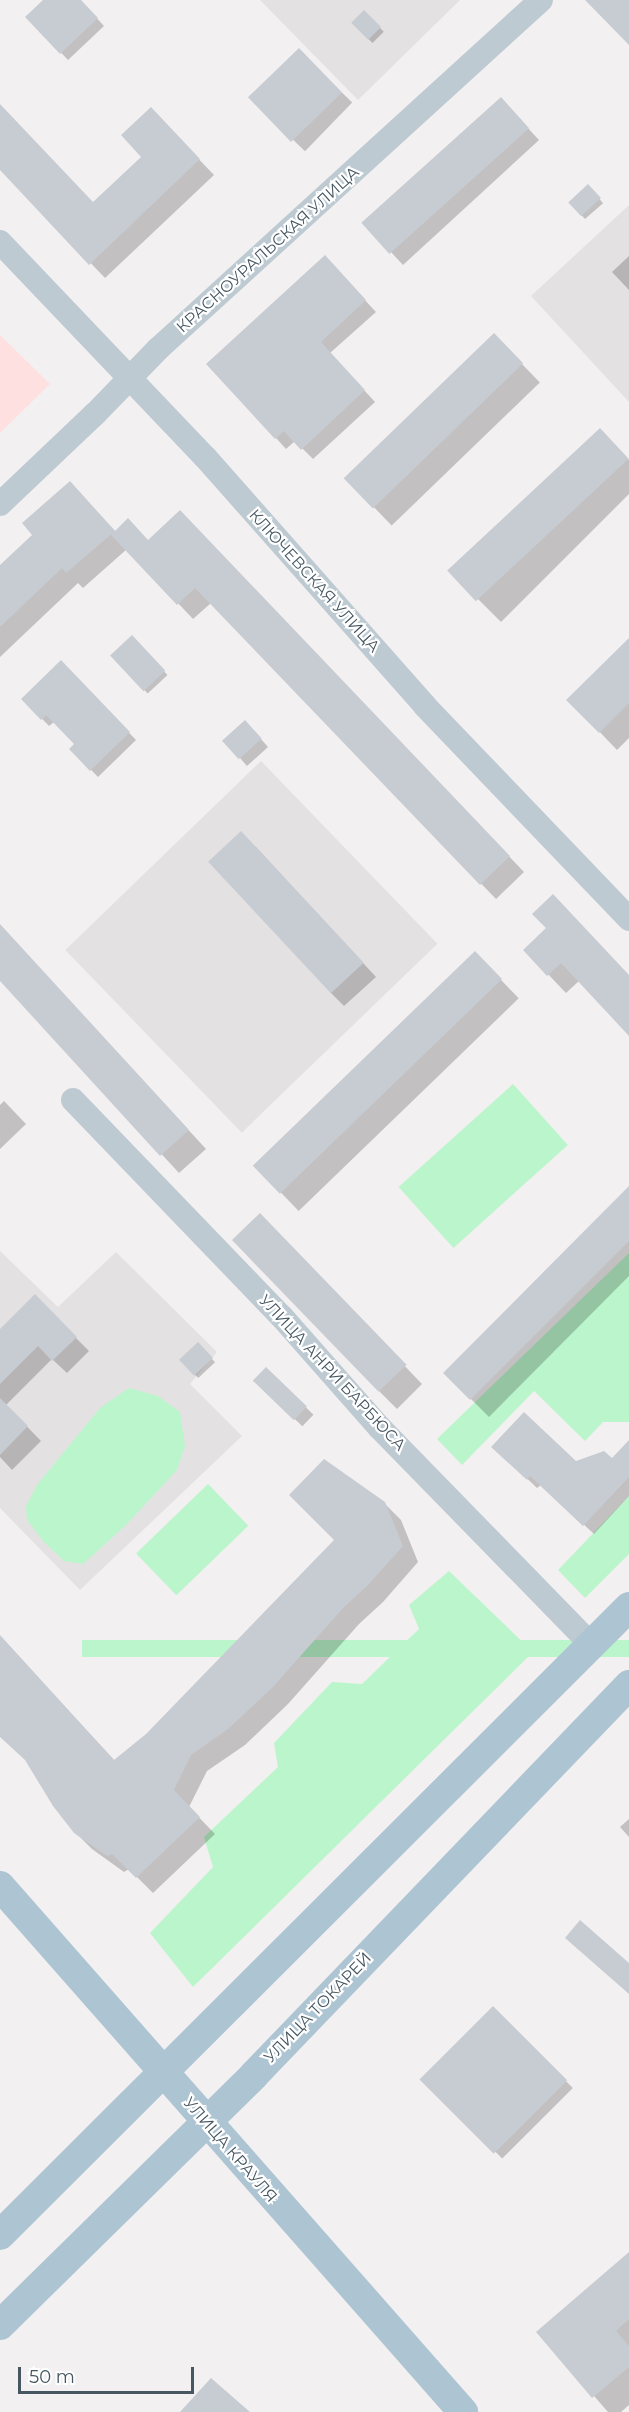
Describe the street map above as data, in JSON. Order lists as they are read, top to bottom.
{
  "streets": {
    "main road": ["УЛИЦА ТОКАРЕЙ", "УЛИЦА КРАУЛЯ"],
    "street": ["КРАСНОУРАЛЬСКАЯ УЛИЦА", "КЛЮЧЕВСКАЯ УЛИЦА", "УЛИЦА АНРИ БАРБЮСА"]
  },
  "crossings": [
    ["КРАСНОУРАЛЬСКАЯ УЛИЦА", "КЛЮЧЕВСКАЯ УЛИЦА"],
    ["УЛИЦА ТОКАРЕЙ", "УЛИЦА КРАУЛЯ"]
  ],
  "scale_bar": "50 m"
}
